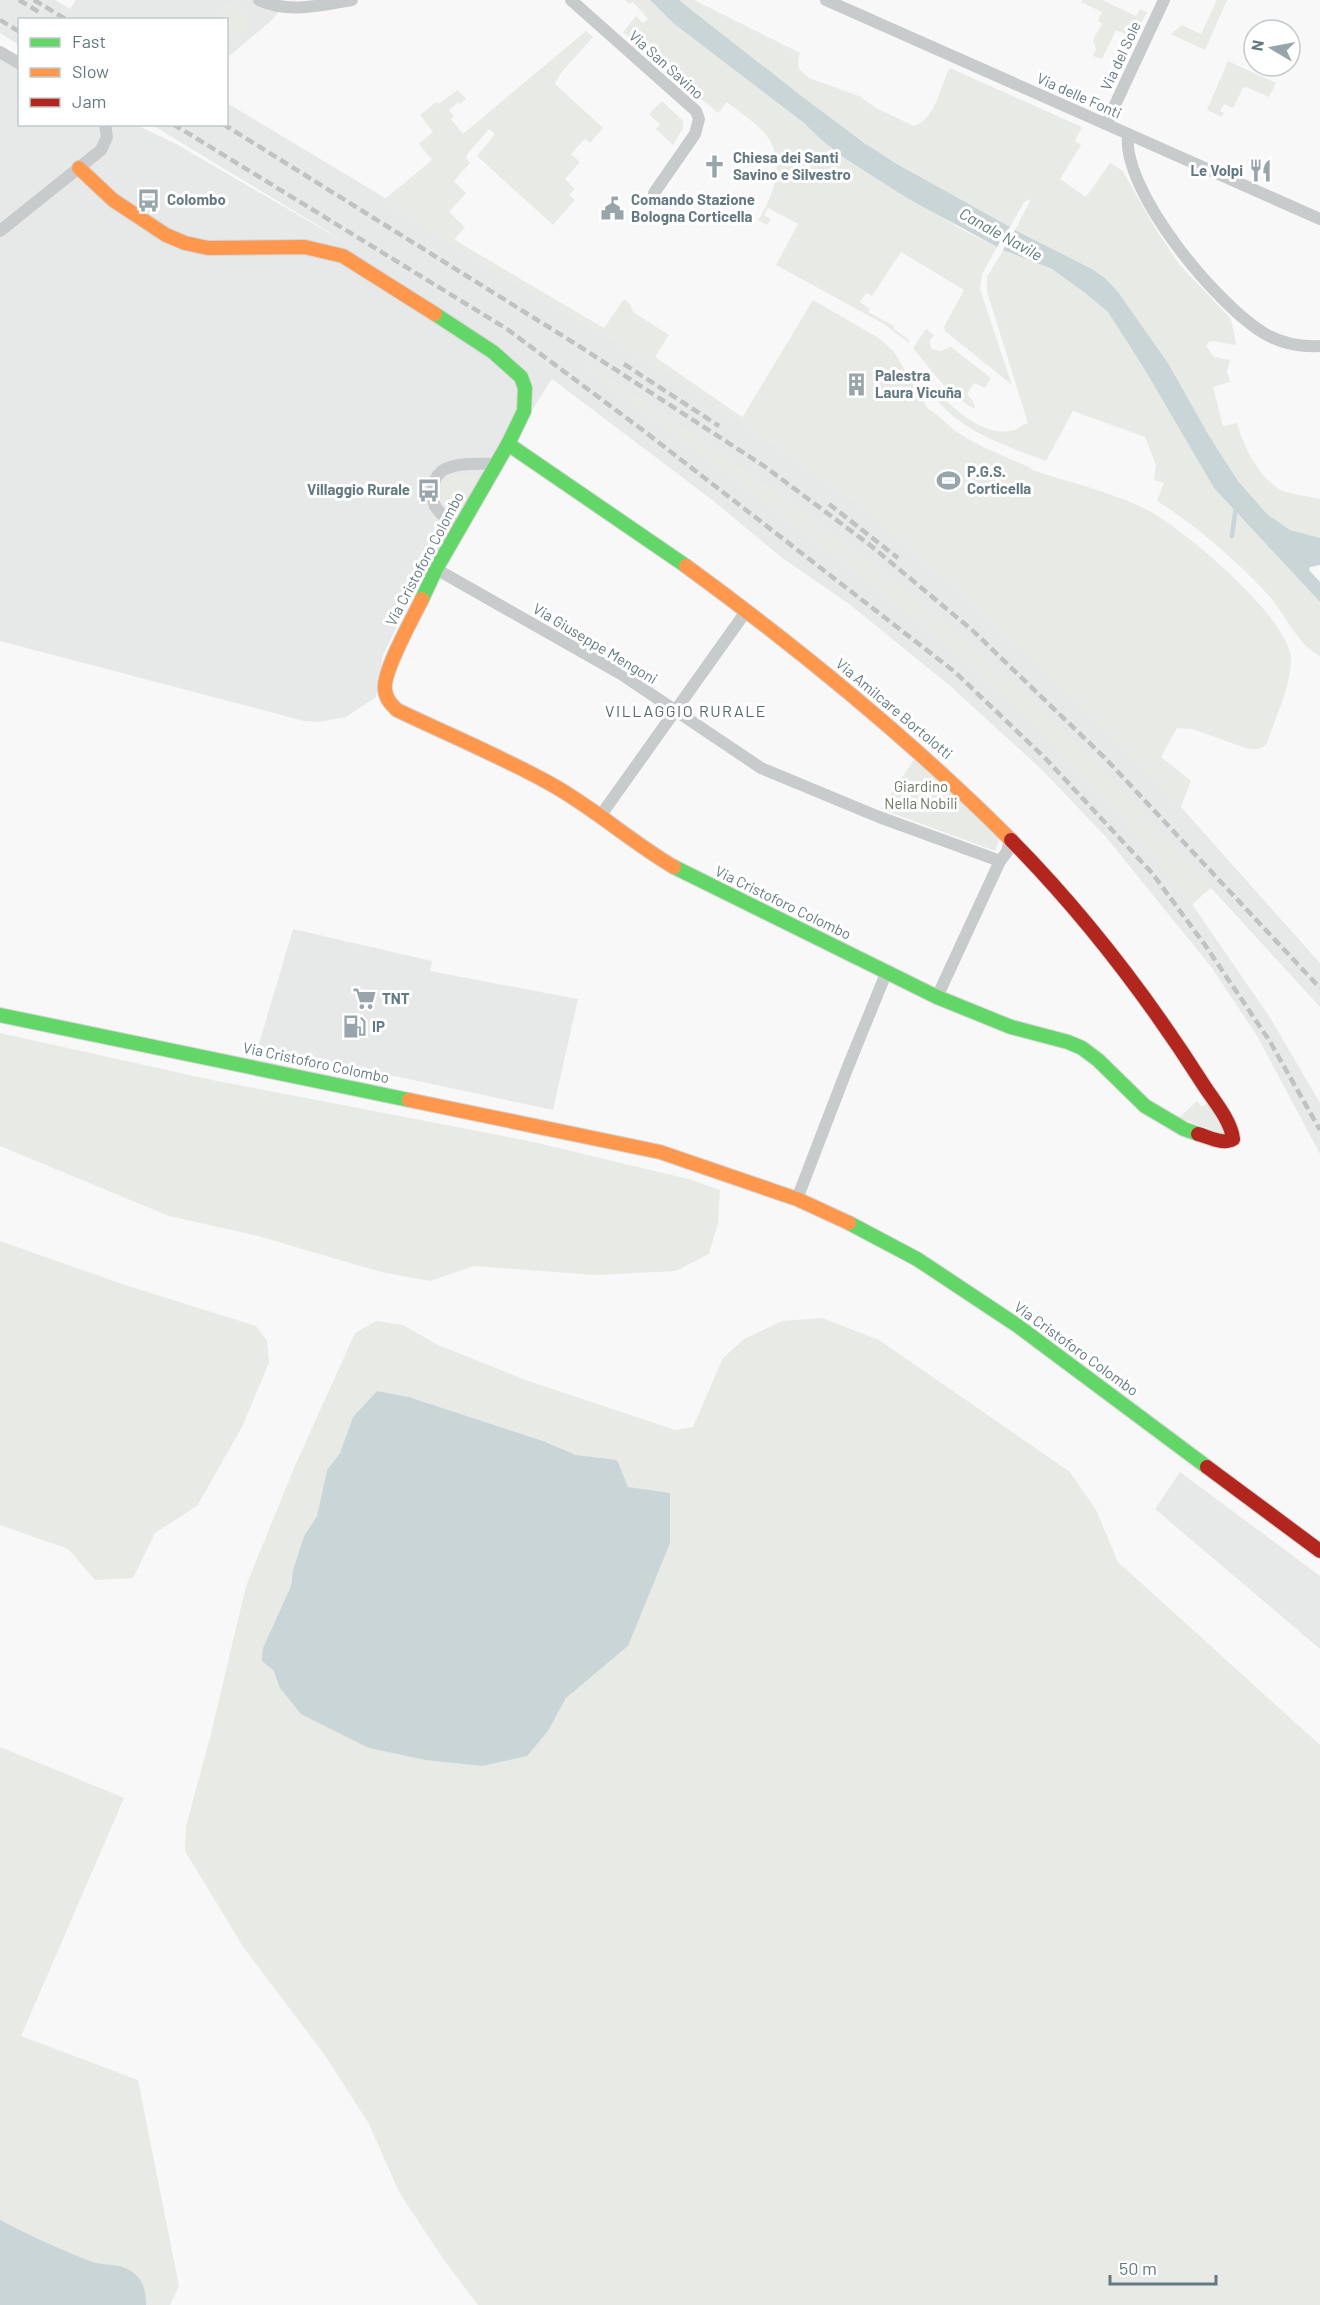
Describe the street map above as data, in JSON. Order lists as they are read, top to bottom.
{
  "streets": {
    "street": [
      "Via del Sole",
      "Via San Savino",
      "Via delle Fonti",
      "Via Cristoforo Colombo",
      "Via Giuseppe Mengoni",
      "Via Amilcare Bortolotti"
    ]
  },
  "crossings": [
    ["Via del Sole", "Via delle Fonti"],
    ["Via Cristoforo Colombo", "Via Giuseppe Mengoni"],
    ["Via Cristoforo Colombo", "Via Amilcare Bortolotti"]
  ],
  "districts": ["VILLAGGIO RURALE"],
  "water": ["Canale Navile"],
  "parks": ["Giardino Nella Nobili"],
  "places": {
    "church": ["Chiesa dei Santi Savino e Silvestro"],
    "restaurant": ["Le Volpi"],
    "bus stop": ["Colombo", "Villaggio Rurale"],
    "public building": ["Comando Stazione Bologna Corticella"],
    "building": ["Palestra Laura Vicuña"],
    "sports": ["P.G.S. Corticella"],
    "supermarket": ["TNT"],
    "fuel station": ["IP"]
  },
  "legend": ["Fast", "Slow", "Jam"],
  "scale_bar": "50 m",
  "north": "left"
}
